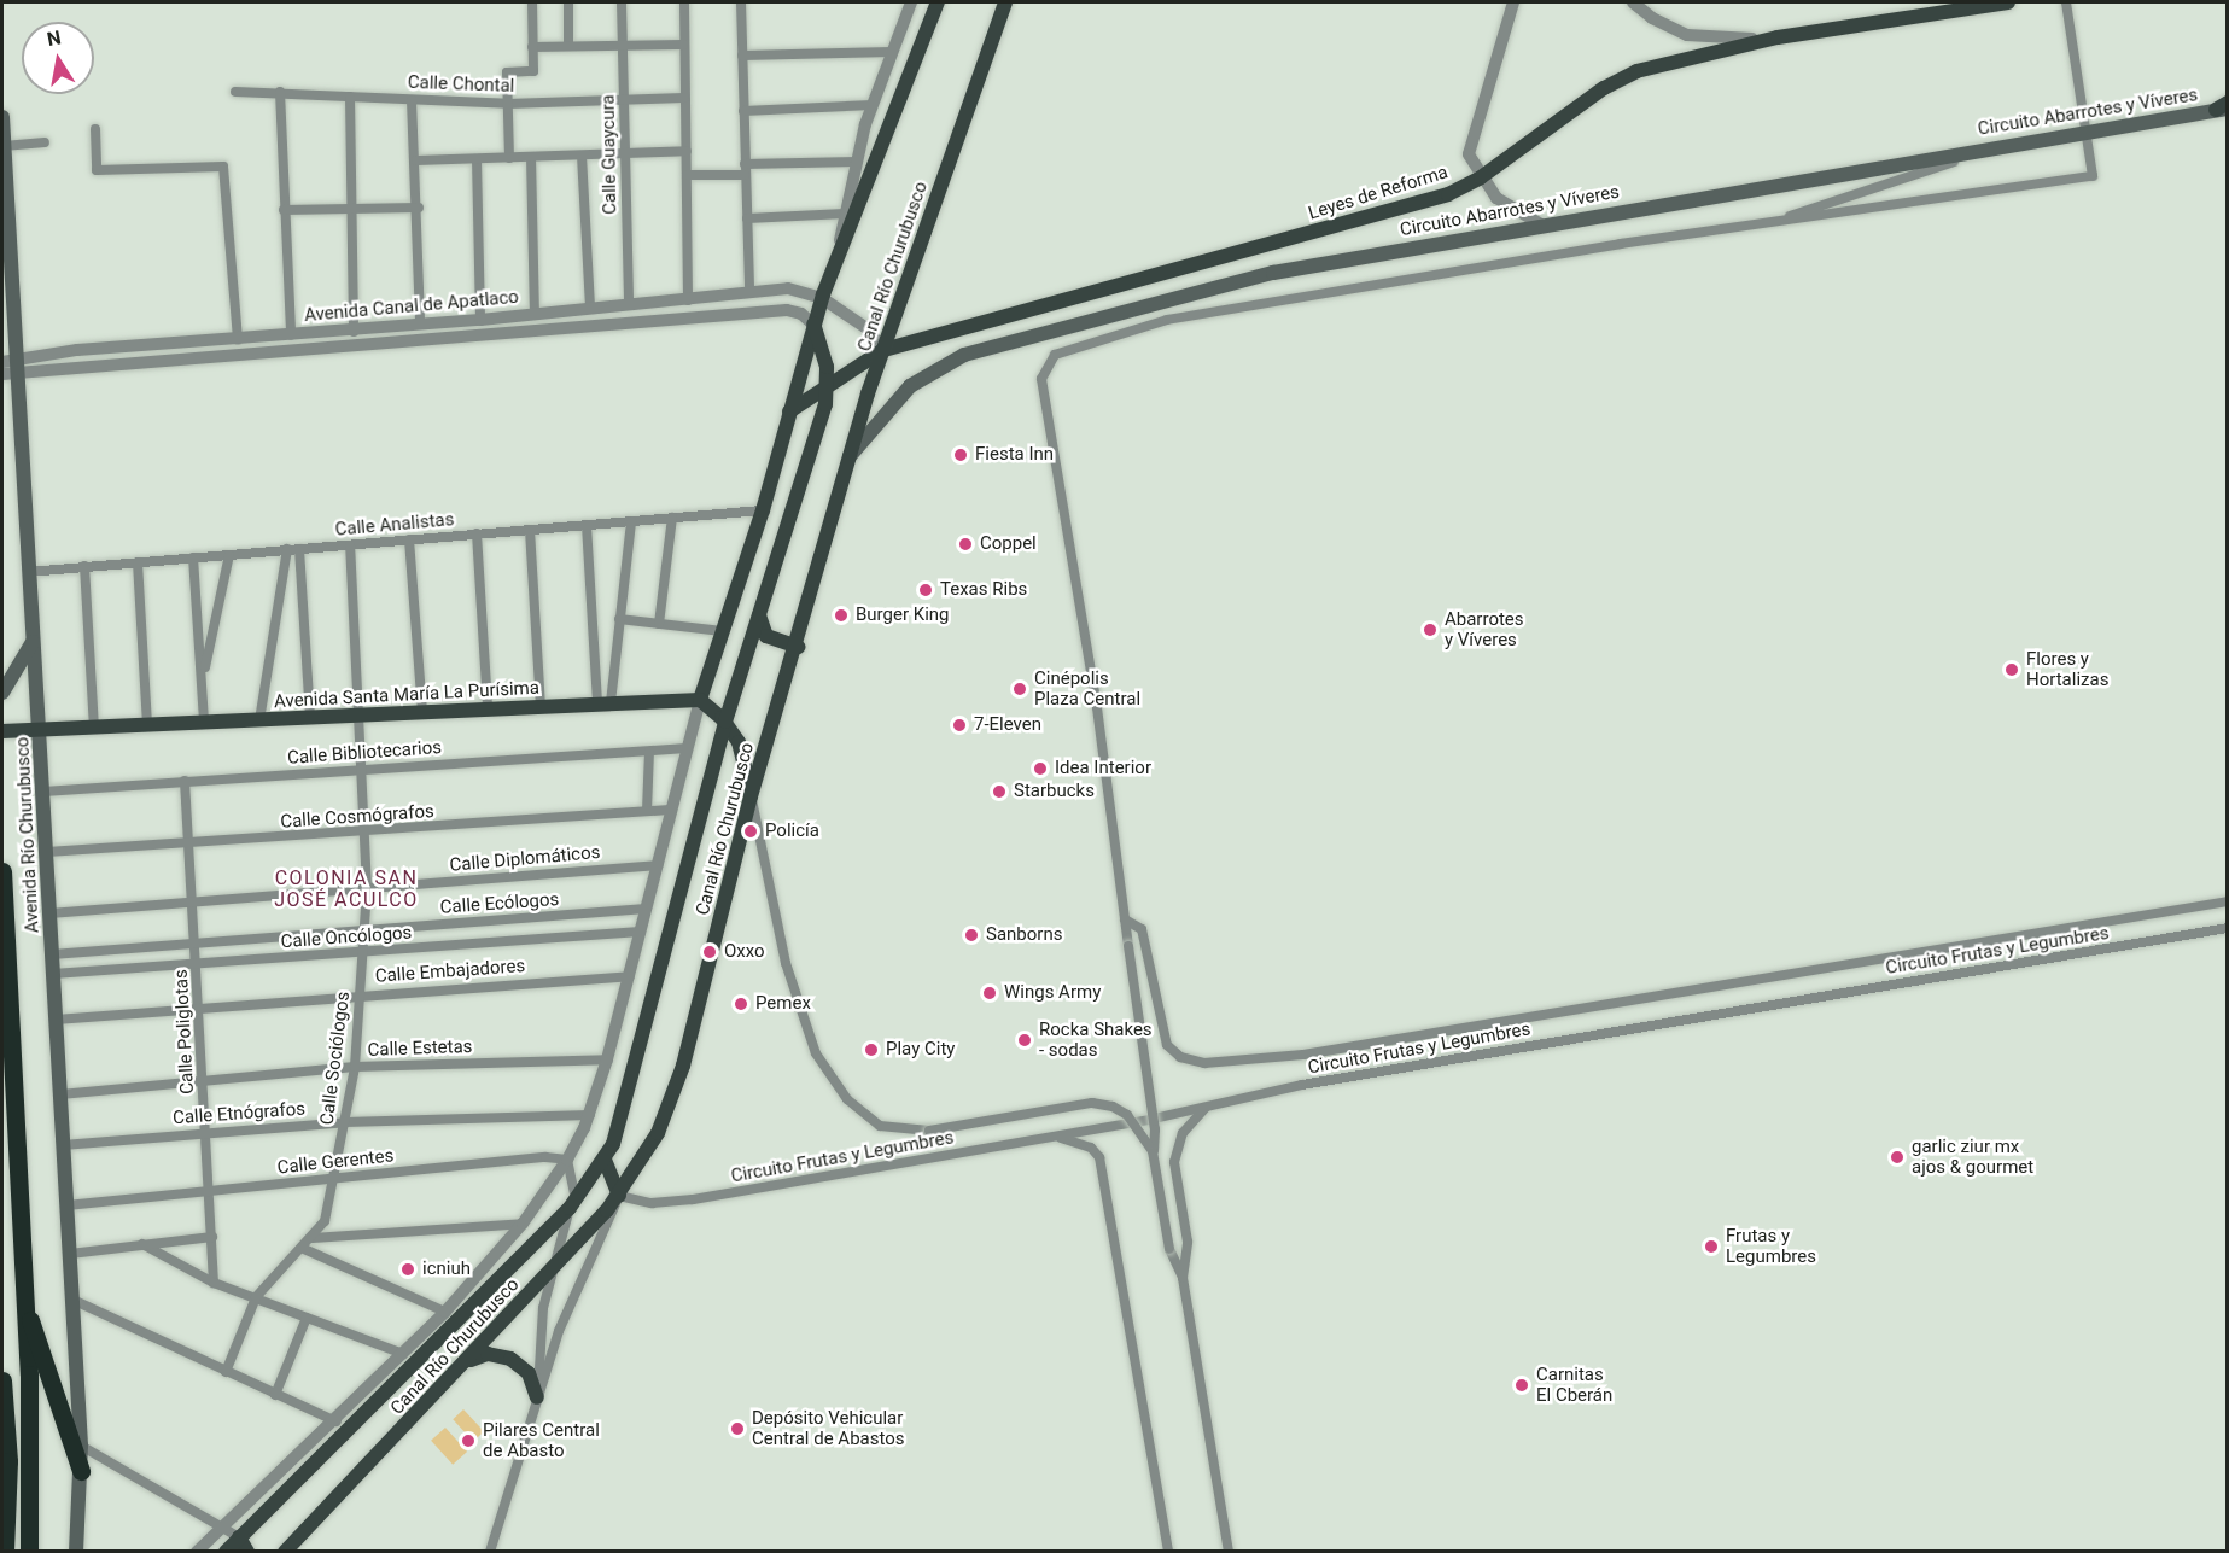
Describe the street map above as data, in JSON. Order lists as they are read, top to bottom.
{
  "streets": {
    "main road": [
      "Circuito Abarrotes y Víveres",
      "Leyes de Reforma",
      "Canal Río Churubusco",
      "Avenida Santa María La Purísima",
      "Avenida Río Churubusco"
    ],
    "street": [
      "Calle Chontal",
      "Calle Guaycura",
      "Avenida Canal de Apatlaco",
      "Calle Analistas",
      "Calle Bibliotecarios",
      "Calle Cosmógrafos",
      "Calle Diplomáticos",
      "Calle Ecólogos",
      "Calle Oncólogos",
      "Circuito Frutas y Legumbres",
      "Calle Embajadores",
      "Calle Poliglotas",
      "Calle Estetas",
      "Calle Sociólogos",
      "Calle Etnógrafos",
      "Calle Gerentes"
    ]
  },
  "crossings": [
    ["Calle Chontal", "Calle Guaycura"],
    ["Circuito Abarrotes y Víveres", "Canal Río Churubusco"],
    ["Calle Guaycura", "Avenida Canal de Apatlaco"],
    ["Leyes de Reforma", "Canal Río Churubusco"],
    ["Canal Río Churubusco", "Avenida Canal de Apatlaco"],
    ["Canal Río Churubusco", "Calle Analistas"],
    ["Canal Río Churubusco", "Avenida Santa María La Purísima"],
    ["Canal Río Churubusco", "Calle Bibliotecarios"],
    ["Canal Río Churubusco", "Calle Cosmógrafos"],
    ["Canal Río Churubusco", "Calle Diplomáticos"],
    ["Canal Río Churubusco", "Calle Ecólogos"],
    ["Canal Río Churubusco", "Calle Oncólogos"],
    ["Canal Río Churubusco", "Circuito Frutas y Legumbres"],
    ["Canal Río Churubusco", "Calle Embajadores"],
    ["Canal Río Churubusco", "Calle Estetas"],
    ["Canal Río Churubusco", "Calle Etnógrafos"],
    ["Canal Río Churubusco", "Calle Gerentes"],
    ["Avenida Canal de Apatlaco", "Avenida Río Churubusco"],
    ["Calle Analistas", "Avenida Río Churubusco"],
    ["Calle Analistas", "Calle Sociólogos"],
    ["Avenida Santa María La Purísima", "Avenida Río Churubusco"],
    ["Avenida Santa María La Purísima", "Calle Sociólogos"],
    ["Calle Bibliotecarios", "Avenida Río Churubusco"],
    ["Calle Bibliotecarios", "Calle Poliglotas"],
    ["Calle Bibliotecarios", "Calle Sociólogos"],
    ["Calle Cosmógrafos", "Avenida Río Churubusco"],
    ["Calle Cosmógrafos", "Calle Poliglotas"],
    ["Calle Cosmógrafos", "Calle Sociólogos"],
    ["Avenida Río Churubusco", "Calle Diplomáticos"],
    ["Avenida Río Churubusco", "Calle Ecólogos"],
    ["Avenida Río Churubusco", "Calle Oncólogos"],
    ["Avenida Río Churubusco", "Calle Embajadores"],
    ["Avenida Río Churubusco", "Calle Estetas"],
    ["Avenida Río Churubusco", "Calle Etnógrafos"],
    ["Avenida Río Churubusco", "Calle Gerentes"],
    ["Calle Diplomáticos", "Calle Poliglotas"],
    ["Calle Diplomáticos", "Calle Sociólogos"],
    ["Calle Ecólogos", "Calle Poliglotas"],
    ["Calle Ecólogos", "Calle Sociólogos"],
    ["Calle Oncólogos", "Calle Poliglotas"],
    ["Calle Oncólogos", "Calle Sociólogos"],
    ["Calle Embajadores", "Calle Poliglotas"],
    ["Calle Embajadores", "Calle Sociólogos"],
    ["Calle Poliglotas", "Calle Estetas"],
    ["Calle Poliglotas", "Calle Etnógrafos"],
    ["Calle Poliglotas", "Calle Gerentes"],
    ["Calle Estetas", "Calle Sociólogos"],
    ["Calle Sociólogos", "Calle Etnógrafos"],
    ["Calle Sociólogos", "Calle Gerentes"]
  ],
  "districts": ["COLONIA SAN JOSÉ ACULCO"],
  "places": [
    "Fiesta Inn",
    "Coppel",
    "Texas Ribs",
    "Burger King",
    "Abarrotes y Víveres",
    "Flores y Hortalizas",
    "Cinépolis Plaza Central",
    "7-Eleven",
    "Idea Interior",
    "Starbucks",
    "Policía",
    "Sanborns",
    "Oxxo",
    "Wings Army",
    "Pemex",
    "Rocka Shakes - sodas",
    "Play City",
    "garlic ziur mx ajos & gourmet",
    "Frutas y Legumbres",
    "icniuh",
    "Carnitas El Cberán",
    "Depósito Vehicular Central de Abastos",
    "Pilares Central de Abasto"
  ],
  "north": "top"
}
